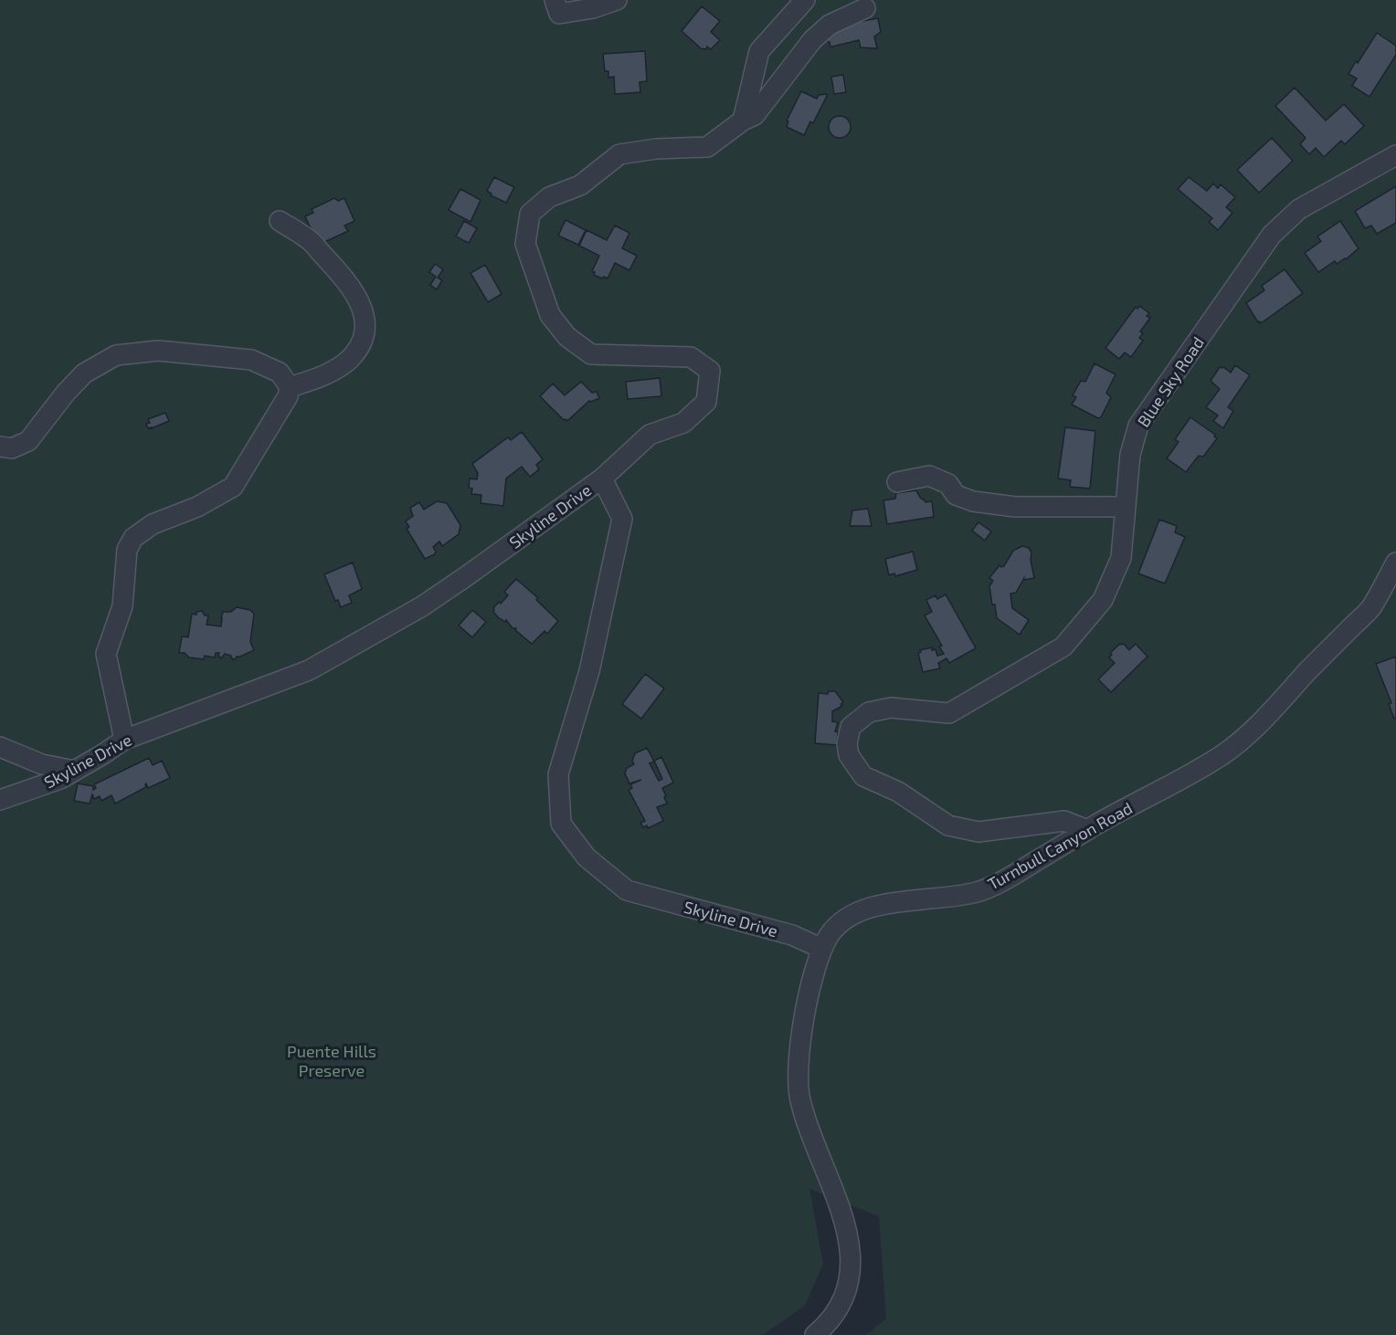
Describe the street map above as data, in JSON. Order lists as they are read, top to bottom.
{
  "streets": {
    "street": ["Blue Sky Road", "Skyline Drive", "Turnbull Canyon Road"]
  },
  "crossings": [
    ["Blue Sky Road", "Turnbull Canyon Road"],
    ["Skyline Drive", "Turnbull Canyon Road"]
  ],
  "parks": ["Puente Hills Preserve"]
}
